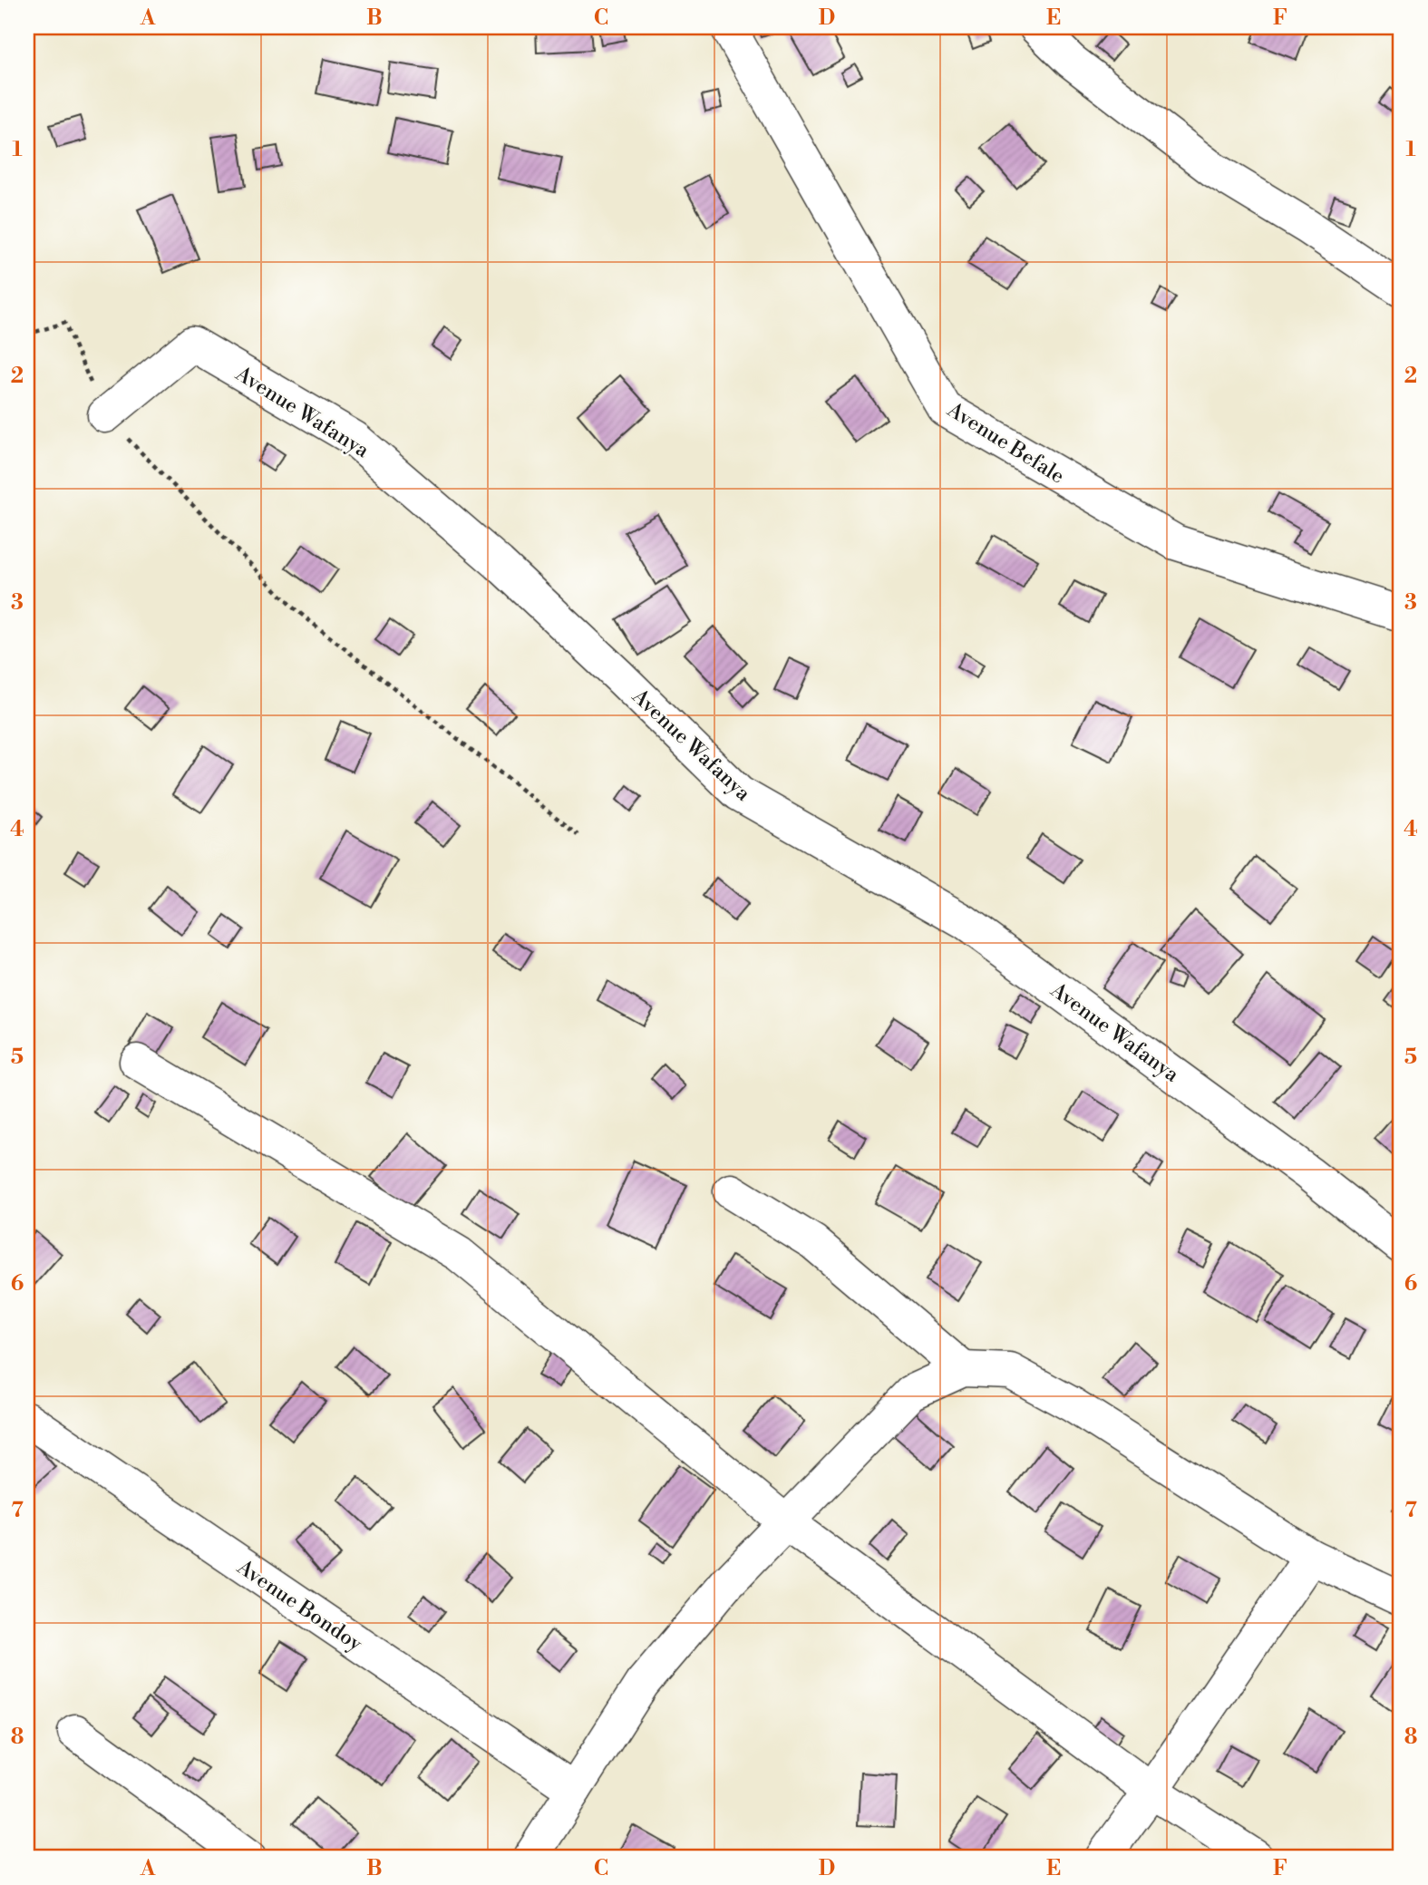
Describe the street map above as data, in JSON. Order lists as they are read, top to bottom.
{
  "streets": {
    "street": ["Avenue Wafanya", "Avenue Befale", "Avenue Bondoy"]
  },
  "grid": {
    "columns": [
      "A",
      "B",
      "C",
      "D",
      "E",
      "F"
    ],
    "rows": [
      "1",
      "2",
      "3",
      "4",
      "5",
      "6",
      "7",
      "8"
    ]
  }
}
